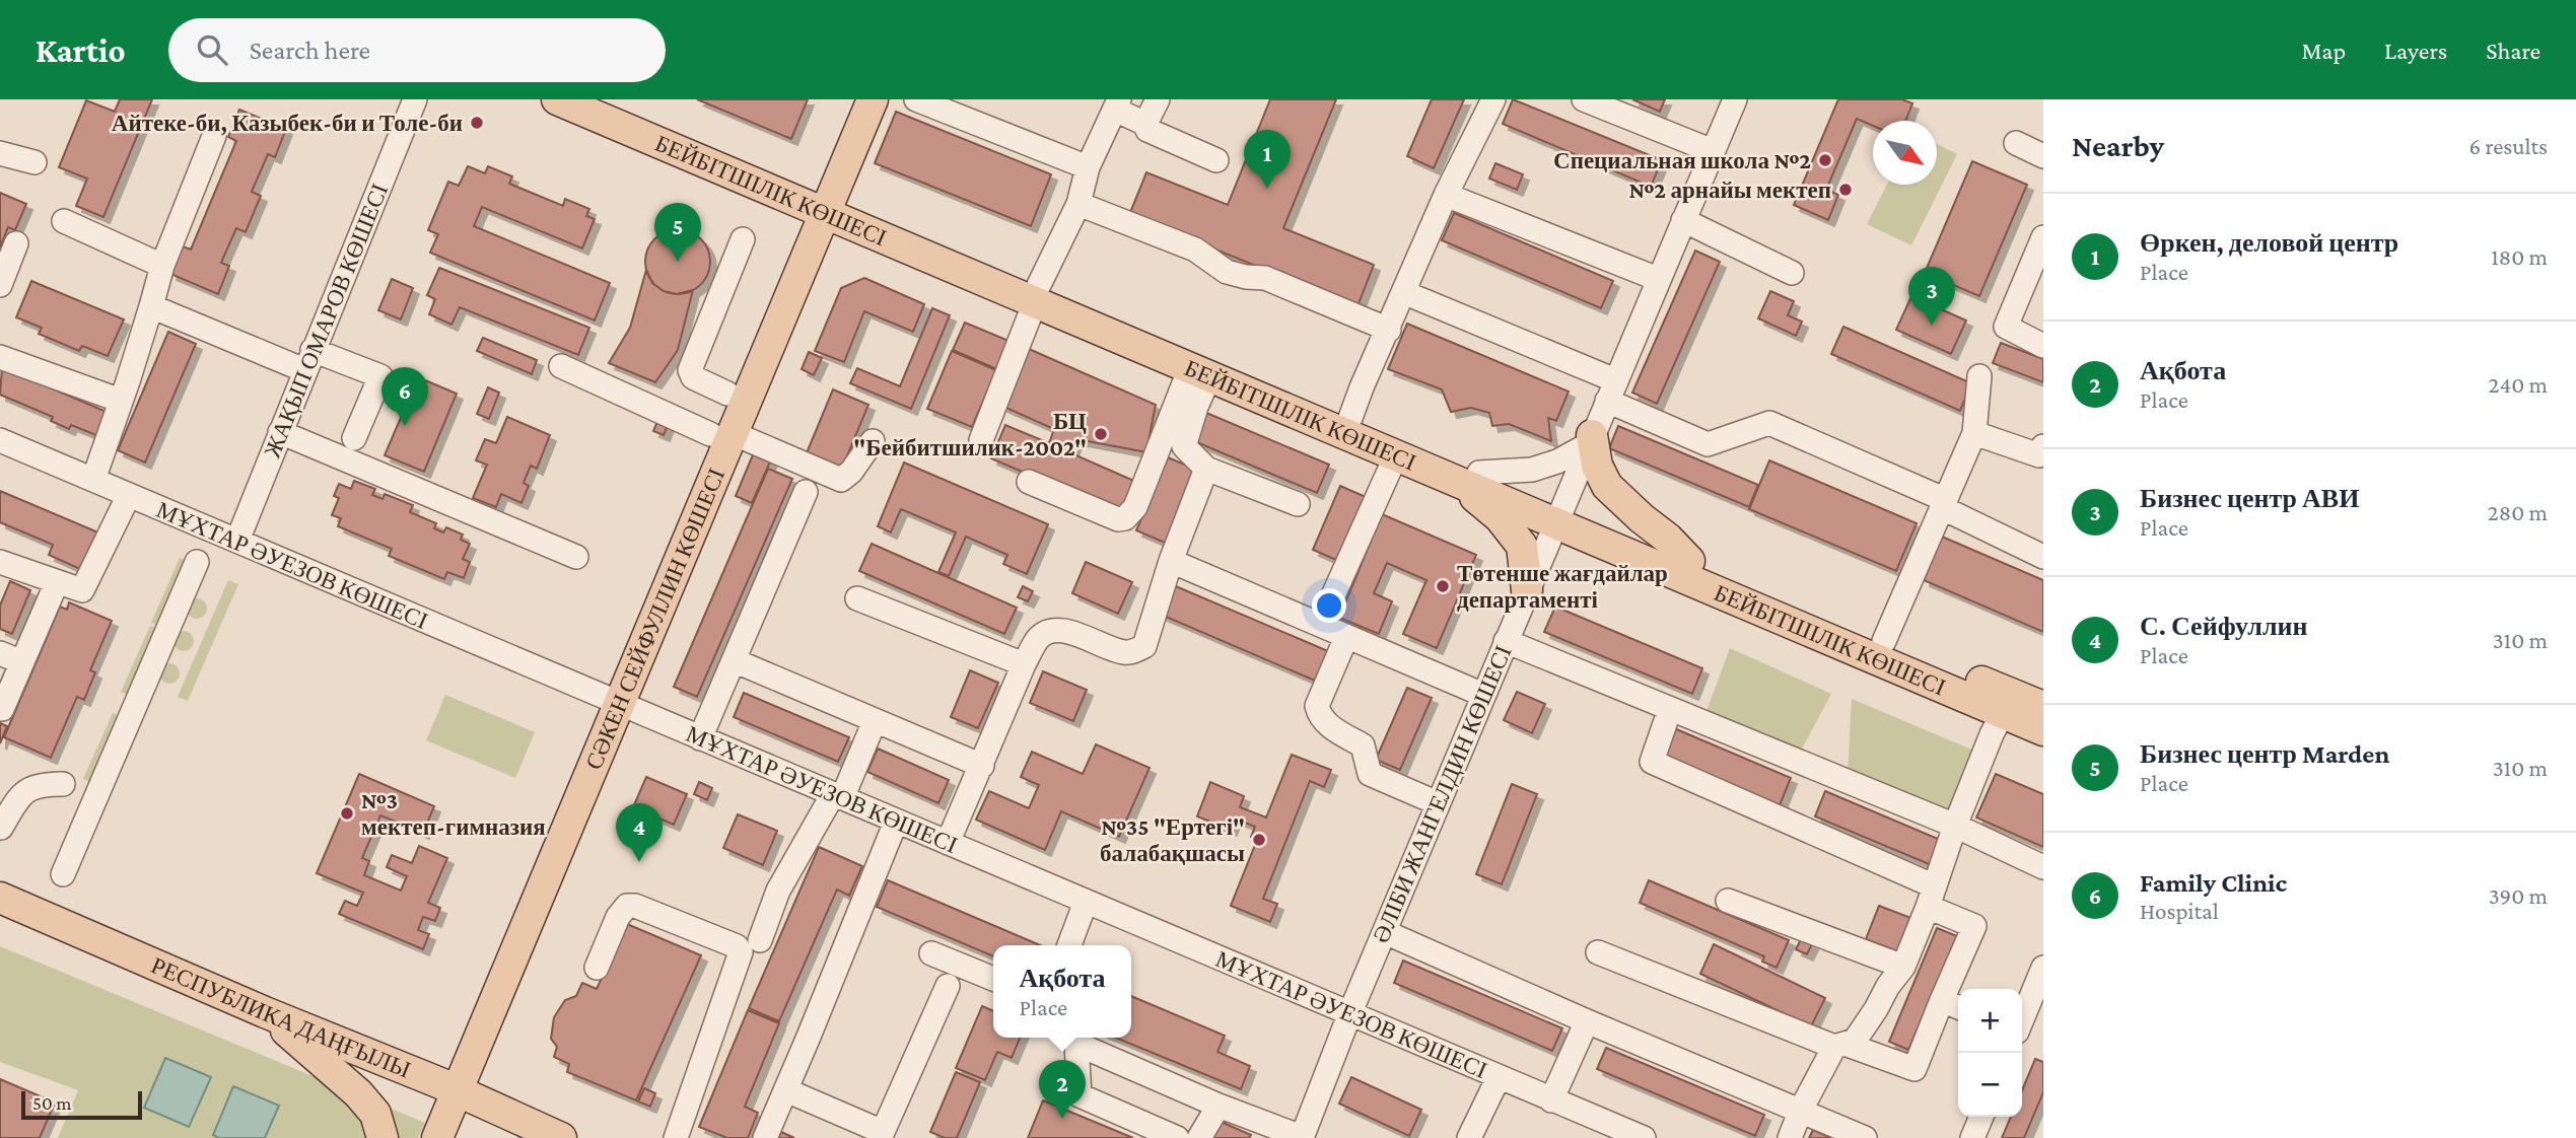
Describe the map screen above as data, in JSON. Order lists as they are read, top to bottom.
{
  "streets": {
    "main road": ["БЕЙБІТШІЛІК КӨШЕСІ", "СӘКЕН СЕЙФУЛЛИН КӨШЕСІ", "РЕСПУБЛИКА ДАҢҒЫЛЫ"],
    "street": ["ЖАҚЫП ОМАРОВ КӨШЕСІ", "МҰХТАР ӘУЕЗОВ КӨШЕСІ", "ӘЛІБИ ЖАНГЕЛДИН КӨШЕСІ"]
  },
  "crossings": [
    ["БЕЙБІТШІЛІК КӨШЕСІ", "СӘКЕН СЕЙФУЛЛИН КӨШЕСІ"],
    ["БЕЙБІТШІЛІК КӨШЕСІ", "ӘЛІБИ ЖАНГЕЛДИН КӨШЕСІ"],
    ["ЖАҚЫП ОМАРОВ КӨШЕСІ", "МҰХТАР ӘУЕЗОВ КӨШЕСІ"],
    ["МҰХТАР ӘУЕЗОВ КӨШЕСІ", "СӘКЕН СЕЙФУЛЛИН КӨШЕСІ"],
    ["МҰХТАР ӘУЕЗОВ КӨШЕСІ", "ӘЛІБИ ЖАНГЕЛДИН КӨШЕСІ"],
    ["СӘКЕН СЕЙФУЛЛИН КӨШЕСІ", "РЕСПУБЛИКА ДАҢҒЫЛЫ"]
  ],
  "places": [
    "Айтеке-би, Казыбек-би и Толе-би",
    "Специальная школа №2",
    "№2 арнайы мектеп",
    "БЦ \"Бейбитшилик-2002\"",
    "Төтенше жағдайлар департаменті",
    "№3 мектеп-гимназия",
    "№35 \"Ертегі\" балабақшасы"
  ],
  "scale_bar": "50 m",
  "north": "bottom right",
  "page": {
    "header": "Kartio",
    "search": "Search here",
    "nav": ["Map", "Layers", "Share"],
    "heading": ["Nearby", "6 results"],
    "pins": [
      "1",
      "5",
      "3",
      "6",
      "4",
      "2"
    ],
    "list": [
      {
        "mark": "1",
        "name": "Өркен, деловой центр",
        "note": "Place",
        "value": "180 m"
      },
      {
        "mark": "2",
        "name": "Ақбота",
        "note": "Place",
        "value": "240 m"
      },
      {
        "mark": "3",
        "name": "Бизнес центр АВИ",
        "note": "Place",
        "value": "280 m"
      },
      {
        "mark": "4",
        "name": "С. Сейфуллин",
        "note": "Place",
        "value": "310 m"
      },
      {
        "mark": "5",
        "name": "Бизнес центр Marden",
        "note": "Place",
        "value": "310 m"
      },
      {
        "mark": "6",
        "name": "Family Clinic",
        "note": "Hospital",
        "value": "390 m"
      }
    ],
    "popup": ["Ақбота", "Place"],
    "map_buttons": ["+", "−"],
    "scale": "50 m"
  }
}
